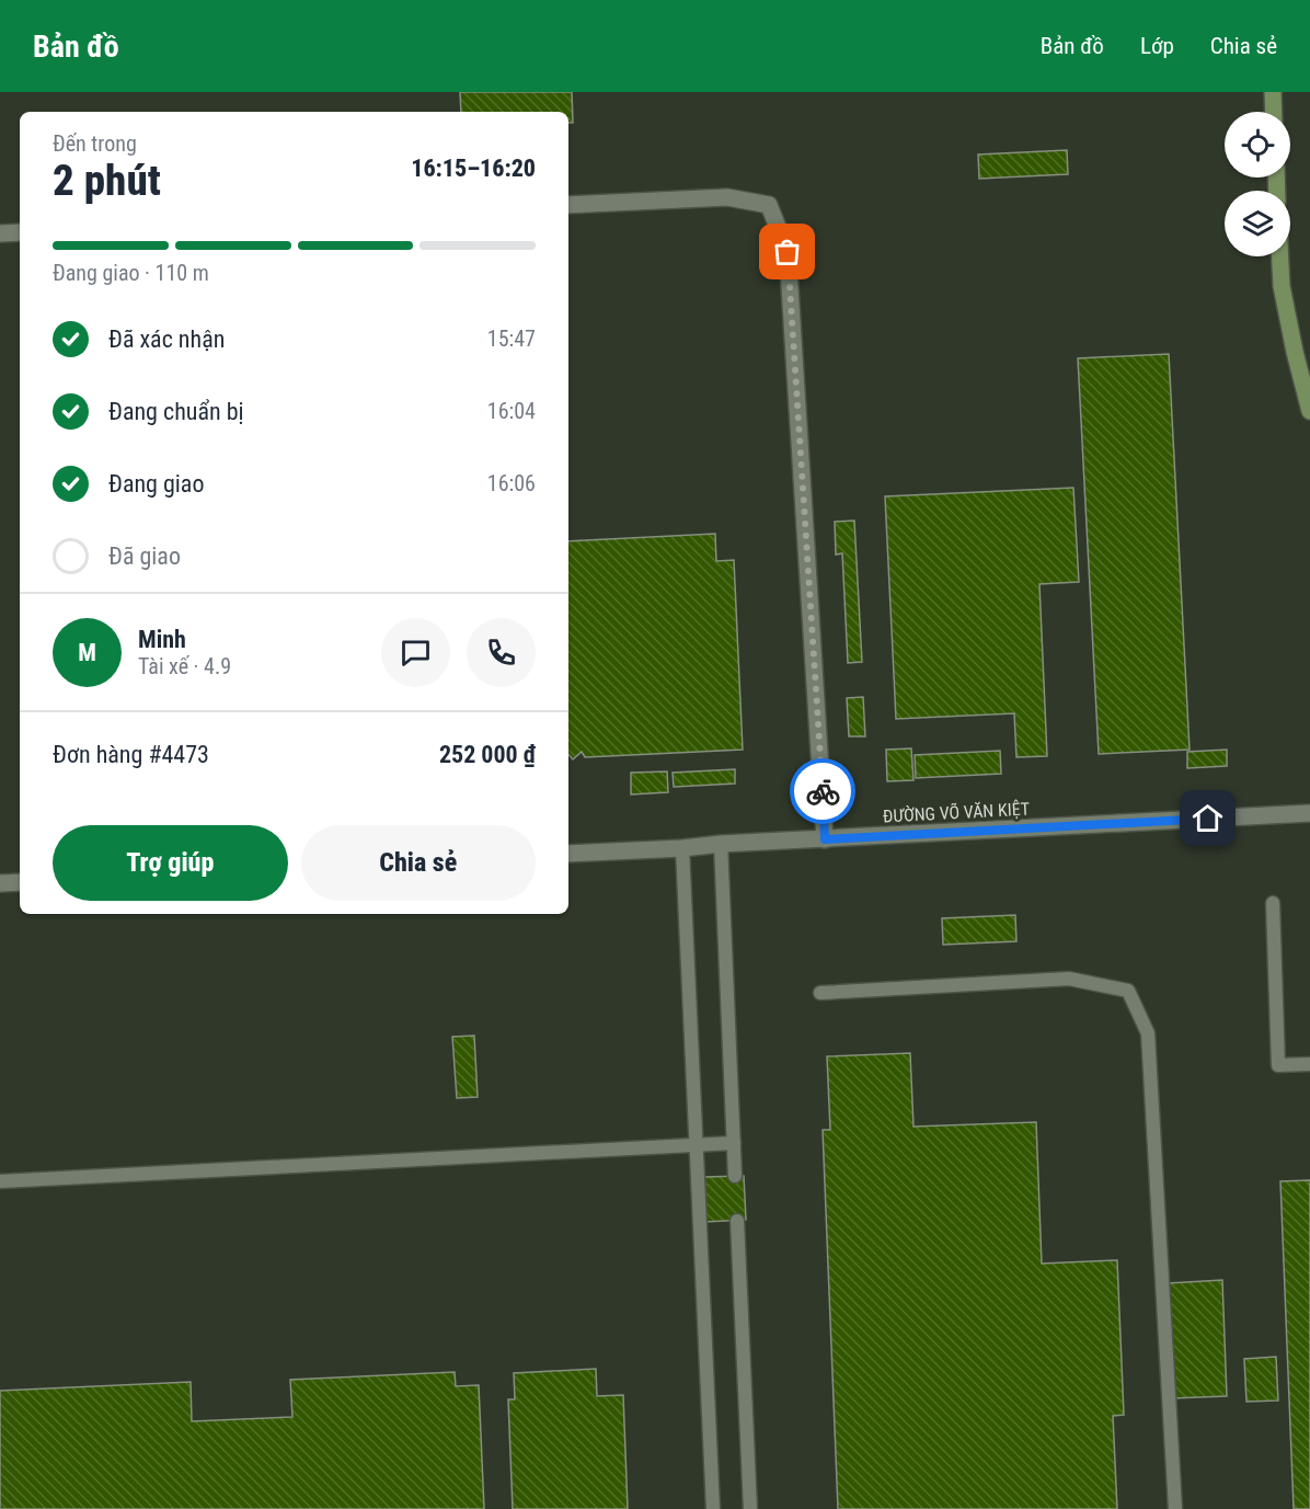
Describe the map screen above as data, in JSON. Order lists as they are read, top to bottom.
{
  "streets": {
    "street": ["ĐƯỜNG VÕ VĂN KIỆT"]
  },
  "page": {
    "header": "Bản đồ",
    "nav": ["Bản đồ", "Lớp", "Chia sẻ"],
    "heading": ["2 phút", "Đến trong", "16:15–16:20"],
    "panel": [
      "Minh",
      "Tài xế · 4.9",
      "Đơn hàng #4473",
      "252 000 ₫"
    ],
    "bar": "Đang giao · 110 m",
    "list": [
      ["Đã xác nhận", "15:47"],
      ["Đang chuẩn bị", "16:04"],
      ["Đang giao", "16:06"],
      "Đã giao"
    ],
    "round": "M",
    "buttons": ["Trợ giúp", "Chia sẻ"]
  }
}
